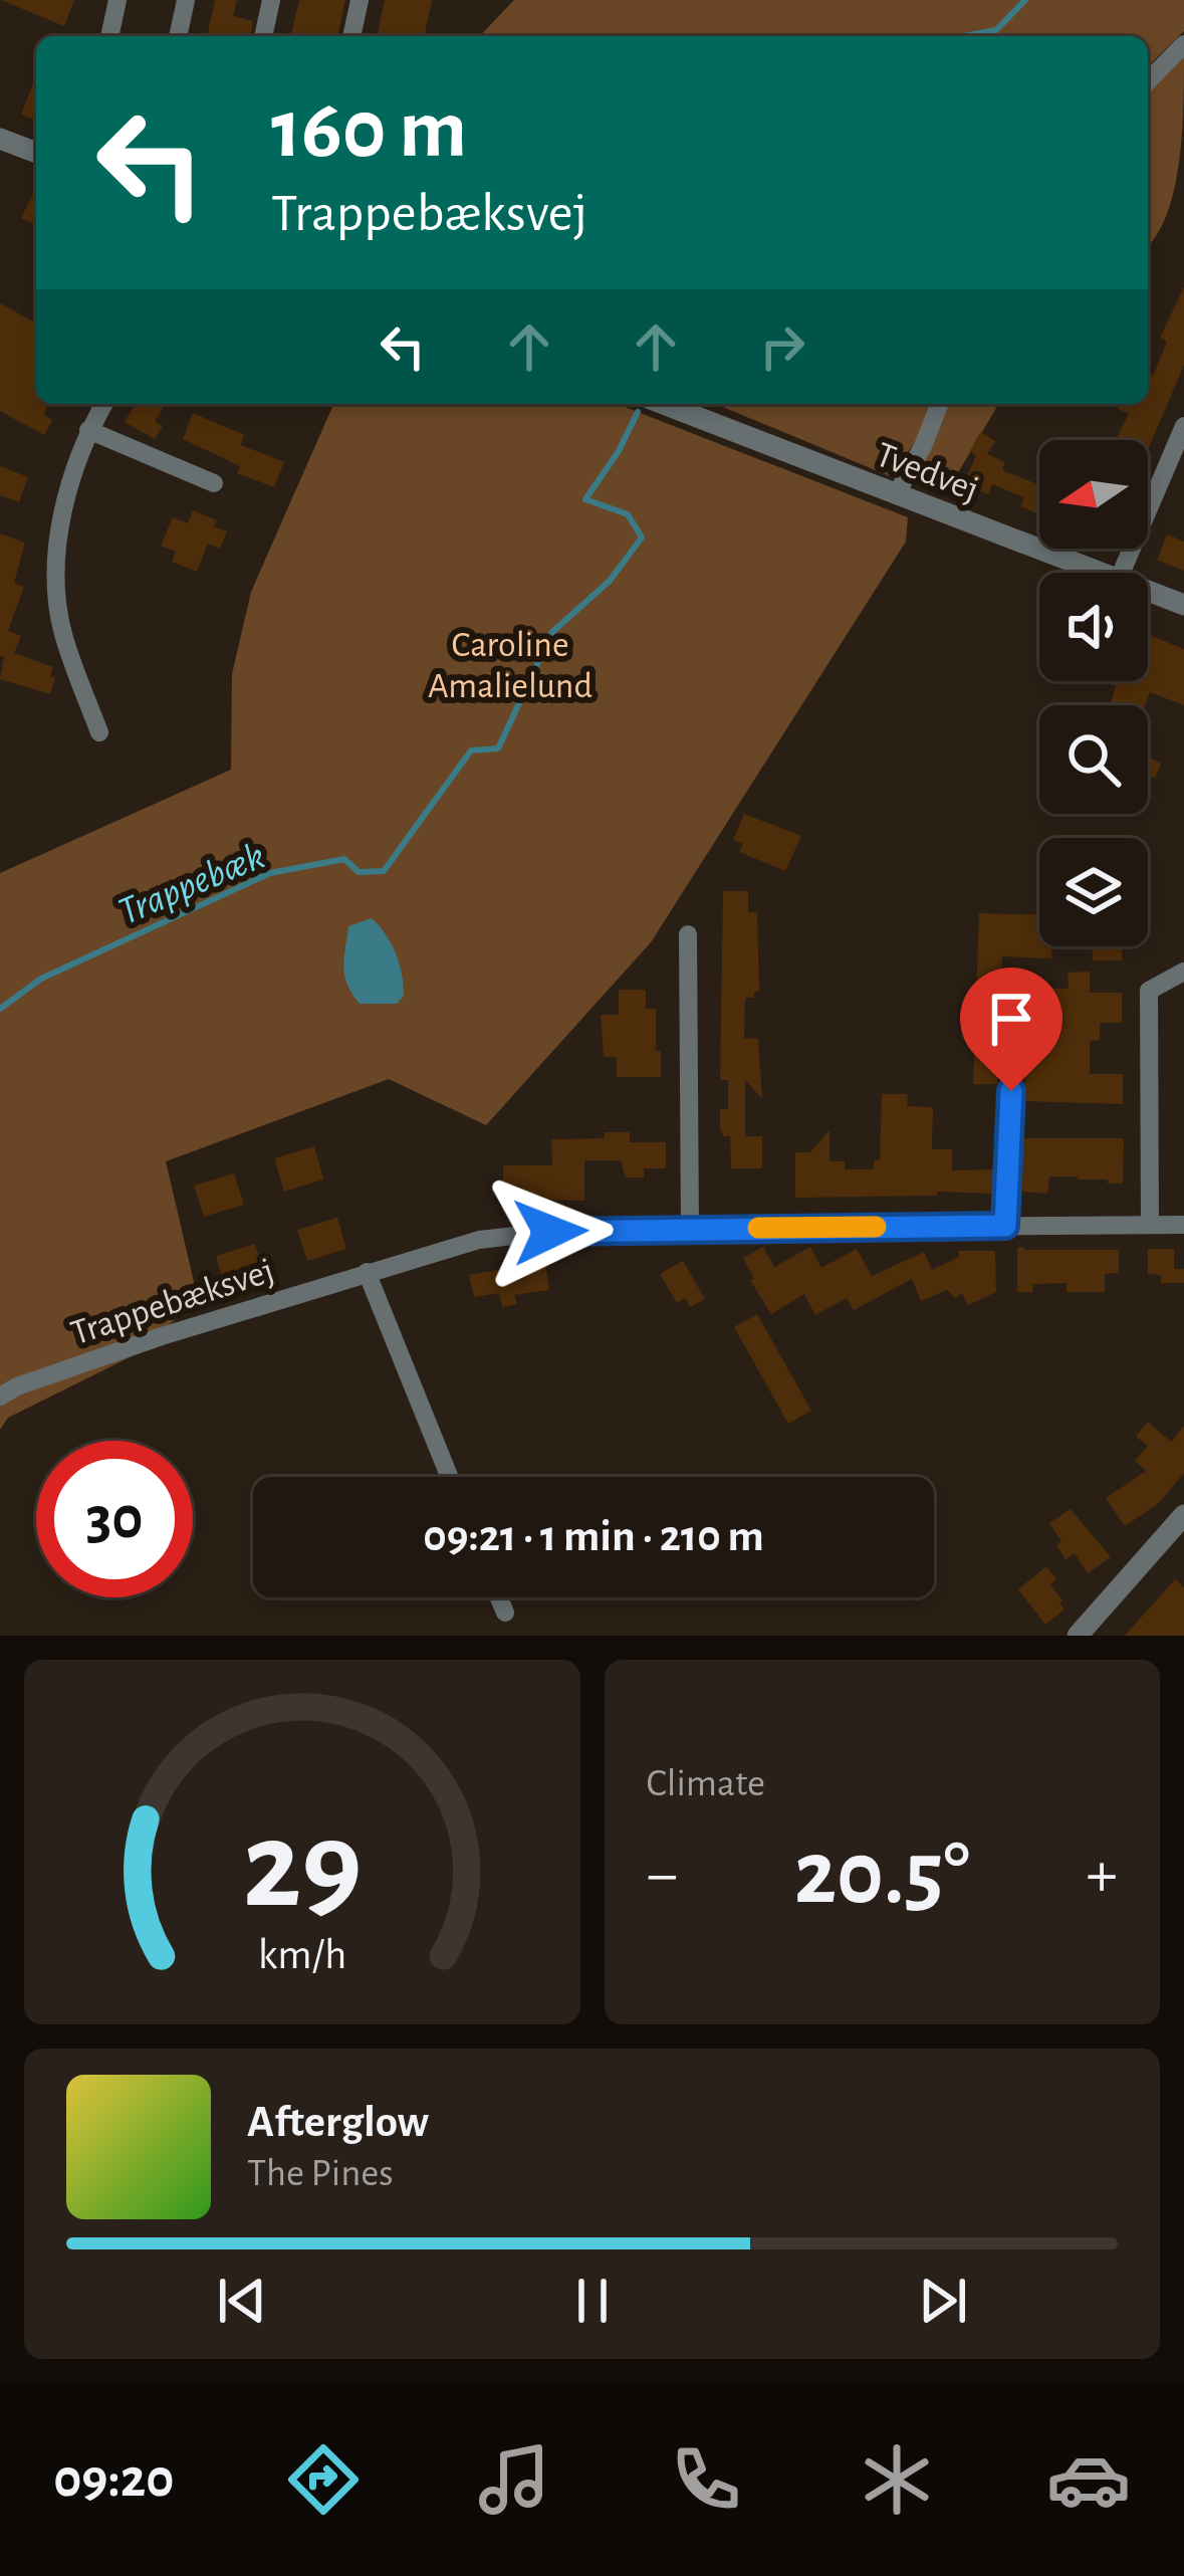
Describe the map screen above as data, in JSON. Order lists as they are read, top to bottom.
{
  "streets": {
    "street": ["Tvedvej", "Trappebæksvej"]
  },
  "water": ["Trappebæk"],
  "parks": ["Caroline Amalielund"],
  "north": "left",
  "page": {
    "turn": ["160 m", "Trappebæksvej"],
    "limit": "30",
    "trip": "09:21 · 1 min · 210 m",
    "tile": "Climate",
    "heat": ["−", "20.5°", "+"],
    "song": ["Afterglow", "The Pines"],
    "tabs": "09:20",
    "gauge": ["29", "km/h"]
  }
}
